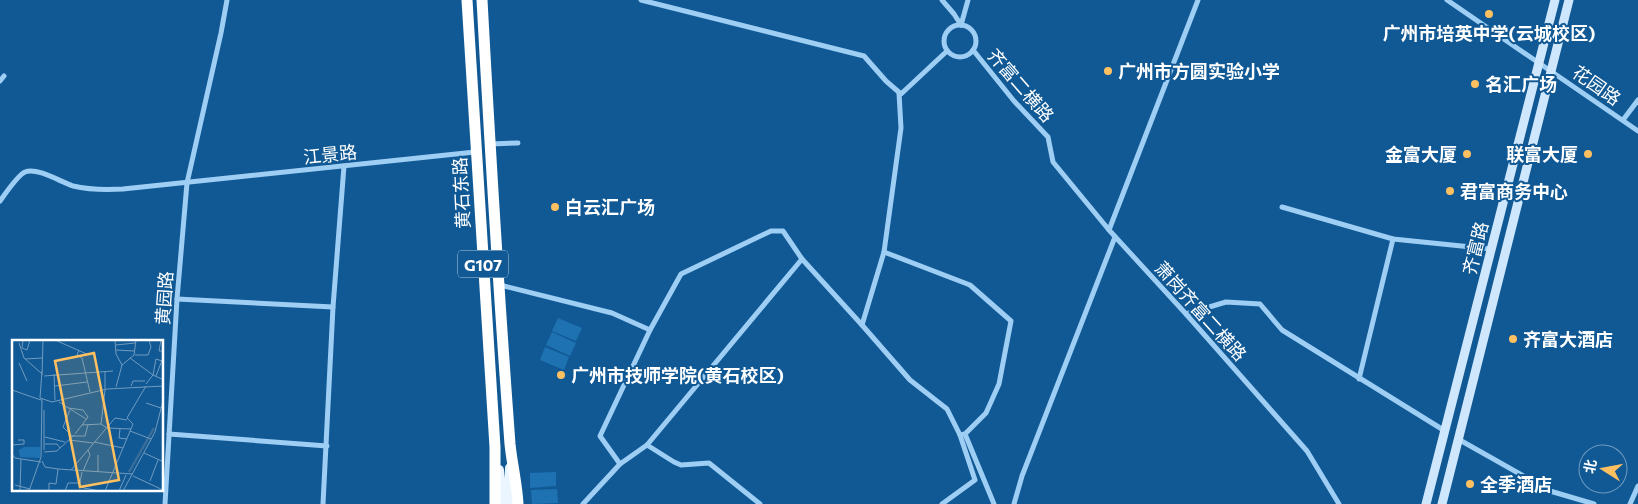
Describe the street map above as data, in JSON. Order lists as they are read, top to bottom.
{
  "streets": {
    "highway": ["黄石东路", "G107"],
    "main road": ["齐富路"],
    "street": [
      "齐富二横路",
      "花园路",
      "江景路",
      "黄园路",
      "萧岗齐富二横路"
    ]
  },
  "crossings": [
    ["齐富二横路", "萧岗齐富二横路"],
    ["花园路", "齐富路"],
    ["江景路", "黄石东路"],
    ["江景路", "黄园路"],
    ["黄石东路", "G107"]
  ],
  "places": [
    "广州市培英中学(云城校区)",
    "广州市方圆实验小学",
    "名汇广场",
    "金富大厦",
    "联富大厦",
    "君富商务中心",
    "白云汇广场",
    "齐富大酒店",
    "广州市技师学院(黄石校区)",
    "全季酒店"
  ],
  "north": "left"
}
